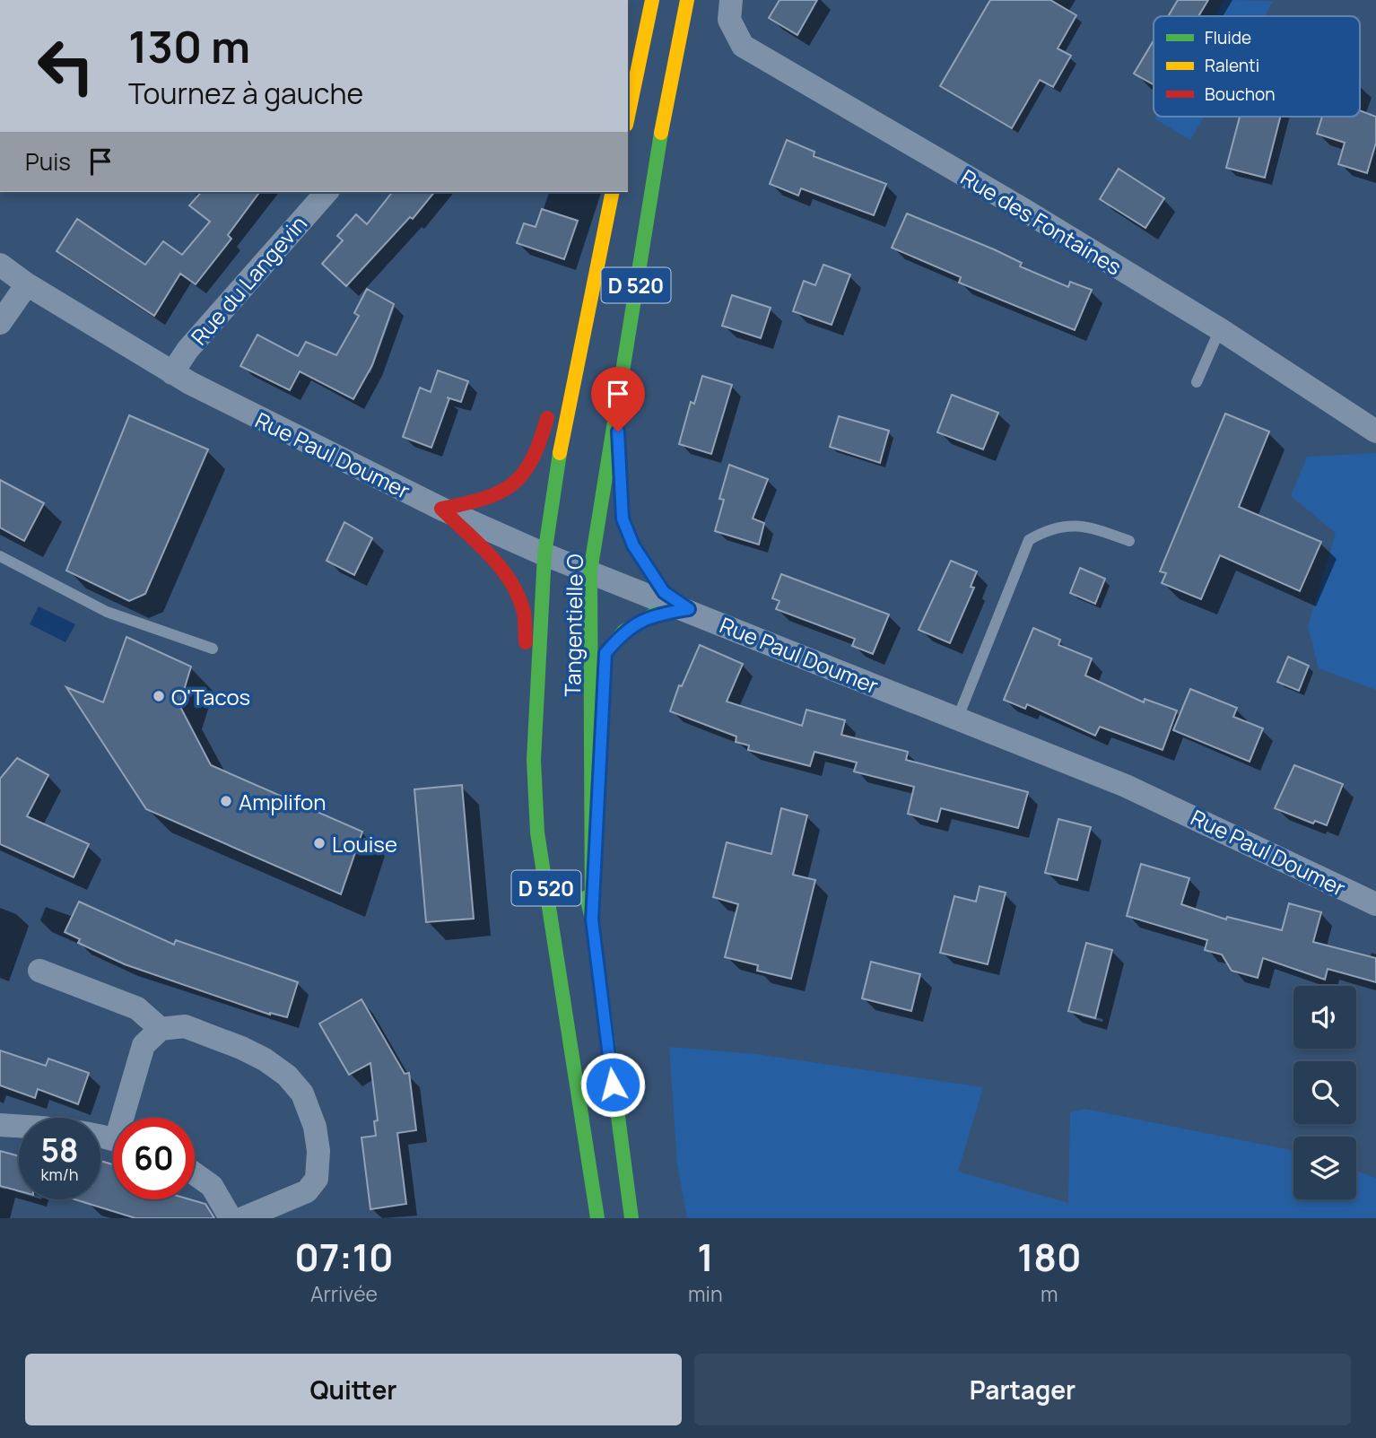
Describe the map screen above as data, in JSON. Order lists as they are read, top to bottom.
{
  "streets": {
    "main road": ["D 520", "Tangentielle O"],
    "street": ["Rue des Fontaines", "Rue du Langevin", "Rue Paul Doumer"]
  },
  "crossings": [
    ["Rue du Langevin", "Rue Paul Doumer"],
    ["D 520", "Rue Paul Doumer"],
    ["D 520", "Tangentielle O"],
    ["Rue Paul Doumer", "Tangentielle O"]
  ],
  "places": ["O'Tacos", "Amplifon", "Louise"],
  "legend": ["Fluide", "Ralenti", "Bouchon"],
  "page": {
    "turn": ["130 m", "Tournez à gauche"],
    "then": "Puis",
    "speed": "58 km/h",
    "limit": "60",
    "eta": [
      "07:10",
      "Arrivée",
      "1",
      "min",
      "180",
      "m"
    ],
    "buttons": ["Quitter", "Partager"]
  }
}
